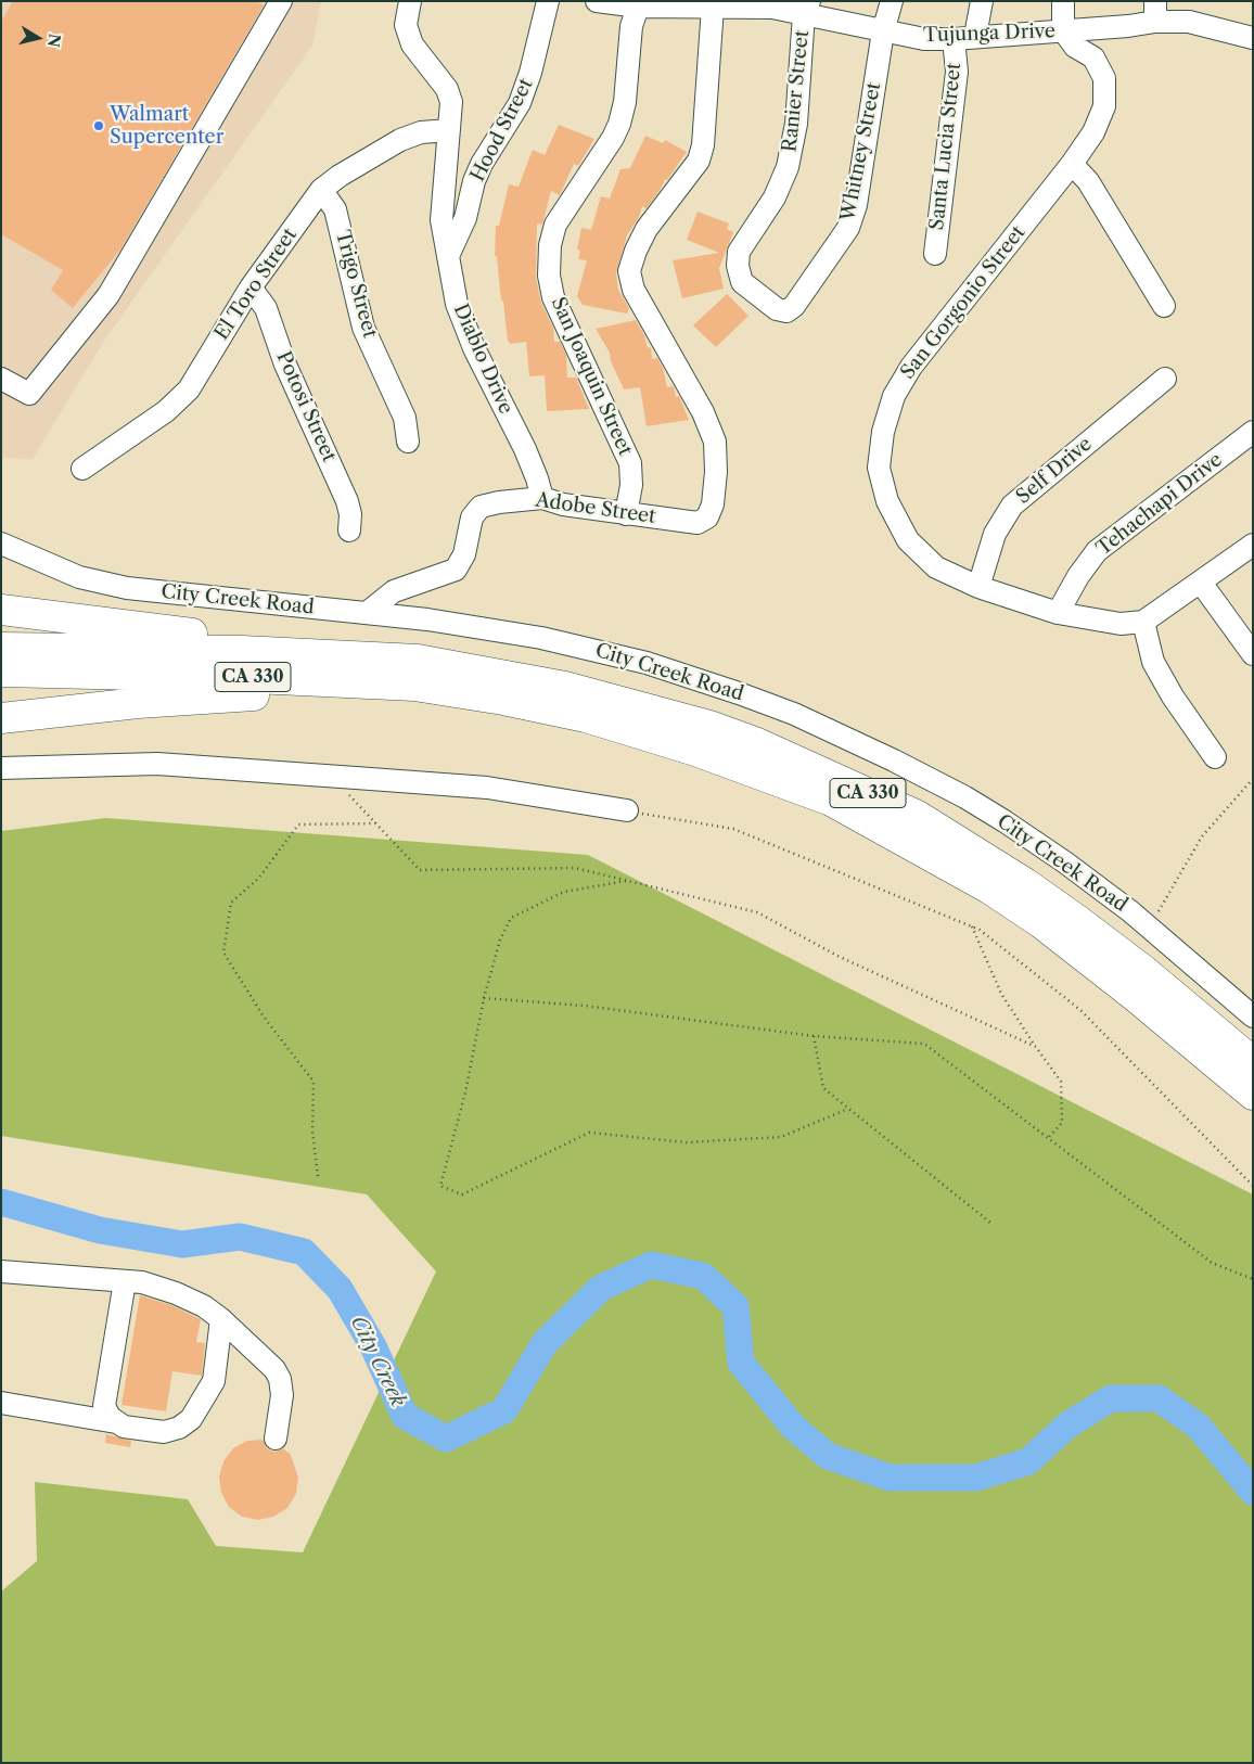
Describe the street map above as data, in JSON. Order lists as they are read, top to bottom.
{
  "streets": {
    "highway": ["CA 330"],
    "street": [
      "Tujunga Drive",
      "Ranier Street",
      "Hood Street",
      "Santa Lucia Street",
      "Whitney Street",
      "El Toro Street",
      "Trigo Street",
      "San Gorgonio Street",
      "Diablo Drive",
      "San Joaquin Street",
      "Potosi Street",
      "Self Drive",
      "Tehachapi Drive",
      "Adobe Street",
      "City Creek Road"
    ]
  },
  "crossings": [
    ["Tujunga Drive", "Ranier Street"],
    ["Tujunga Drive", "Santa Lucia Street"],
    ["Tujunga Drive", "Whitney Street"],
    ["Tujunga Drive", "San Gorgonio Street"],
    ["Tujunga Drive", "San Joaquin Street"],
    ["Tujunga Drive", "Adobe Street"],
    ["Ranier Street", "Whitney Street"],
    ["Hood Street", "Diablo Drive"],
    ["El Toro Street", "Trigo Street"],
    ["El Toro Street", "Diablo Drive"],
    ["El Toro Street", "Potosi Street"],
    ["San Gorgonio Street", "Self Drive"],
    ["San Gorgonio Street", "Tehachapi Drive"],
    ["Diablo Drive", "Adobe Street"],
    ["San Joaquin Street", "Adobe Street"],
    ["Adobe Street", "City Creek Road"]
  ],
  "water": ["City Creek"],
  "places": ["Walmart Supercenter"],
  "north": "right"
}
